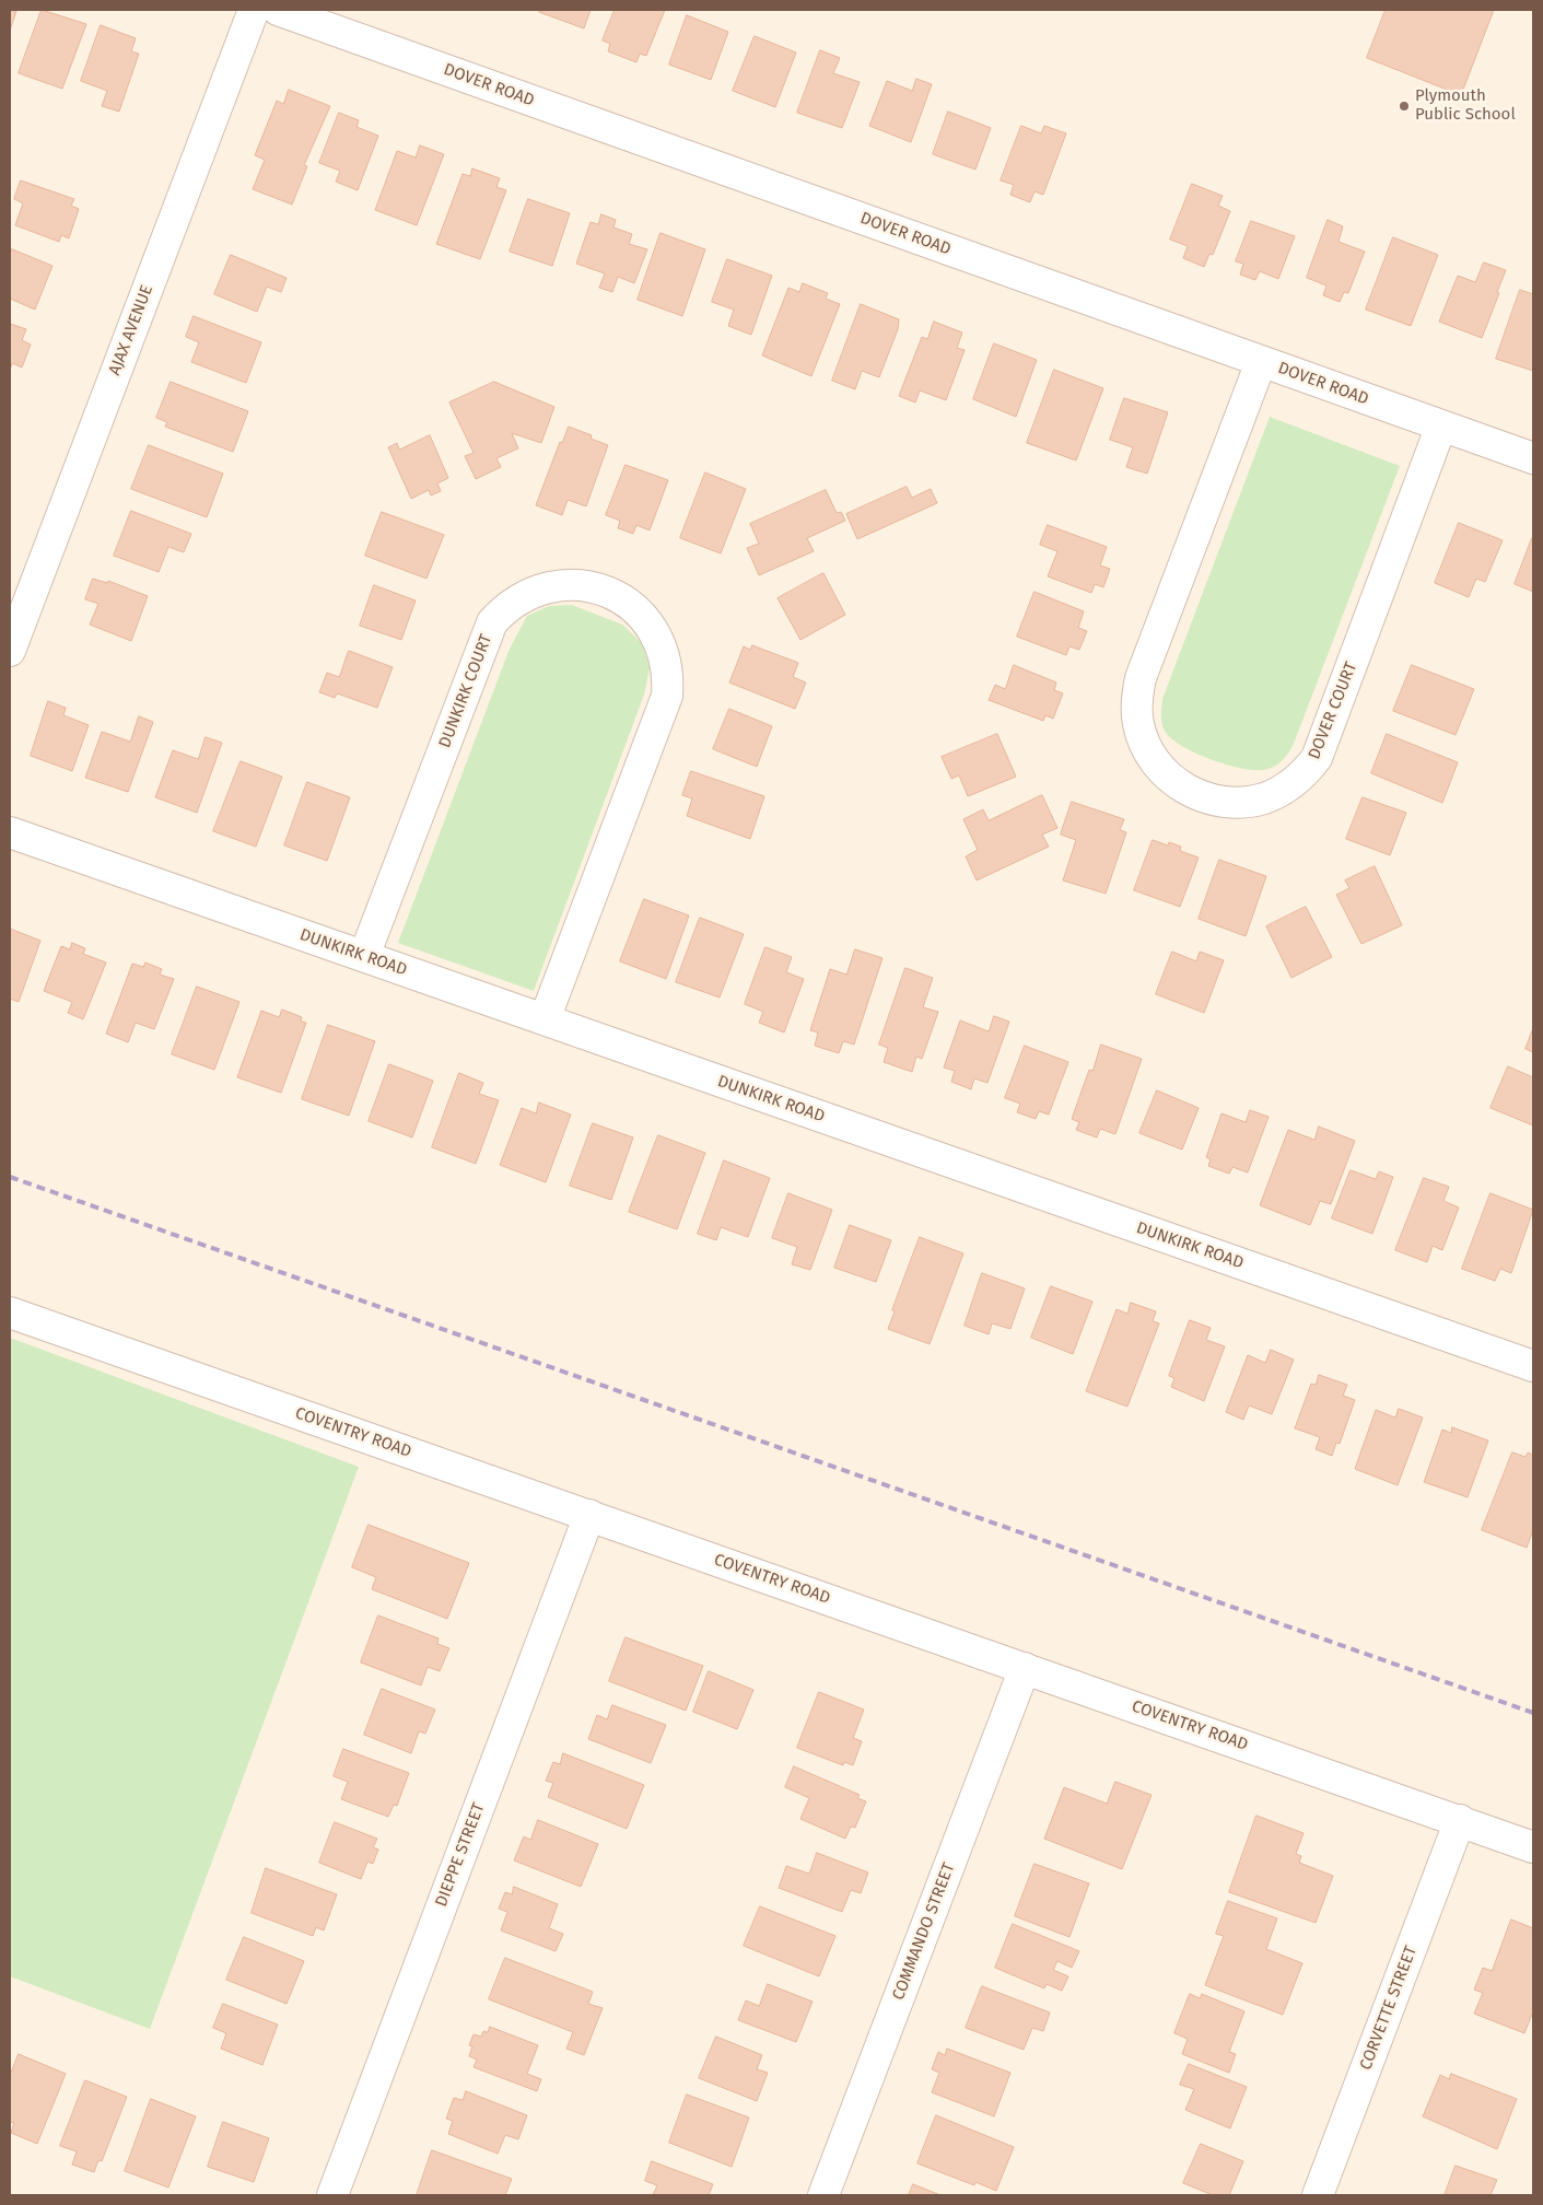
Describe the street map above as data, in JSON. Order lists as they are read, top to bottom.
{
  "streets": {
    "street": [
      "DOVER ROAD",
      "AJAX AVENUE",
      "DUNKIRK COURT",
      "DOVER COURT",
      "DUNKIRK ROAD",
      "COVENTRY ROAD",
      "DIEPPE STREET",
      "COMMANDO STREET",
      "CORVETTE STREET"
    ]
  },
  "crossings": [
    ["DOVER ROAD", "DOVER COURT"],
    ["DUNKIRK COURT", "DUNKIRK ROAD"],
    ["COVENTRY ROAD", "DIEPPE STREET"],
    ["COVENTRY ROAD", "COMMANDO STREET"],
    ["COVENTRY ROAD", "CORVETTE STREET"]
  ],
  "places": ["Plymouth Public School"]
}
